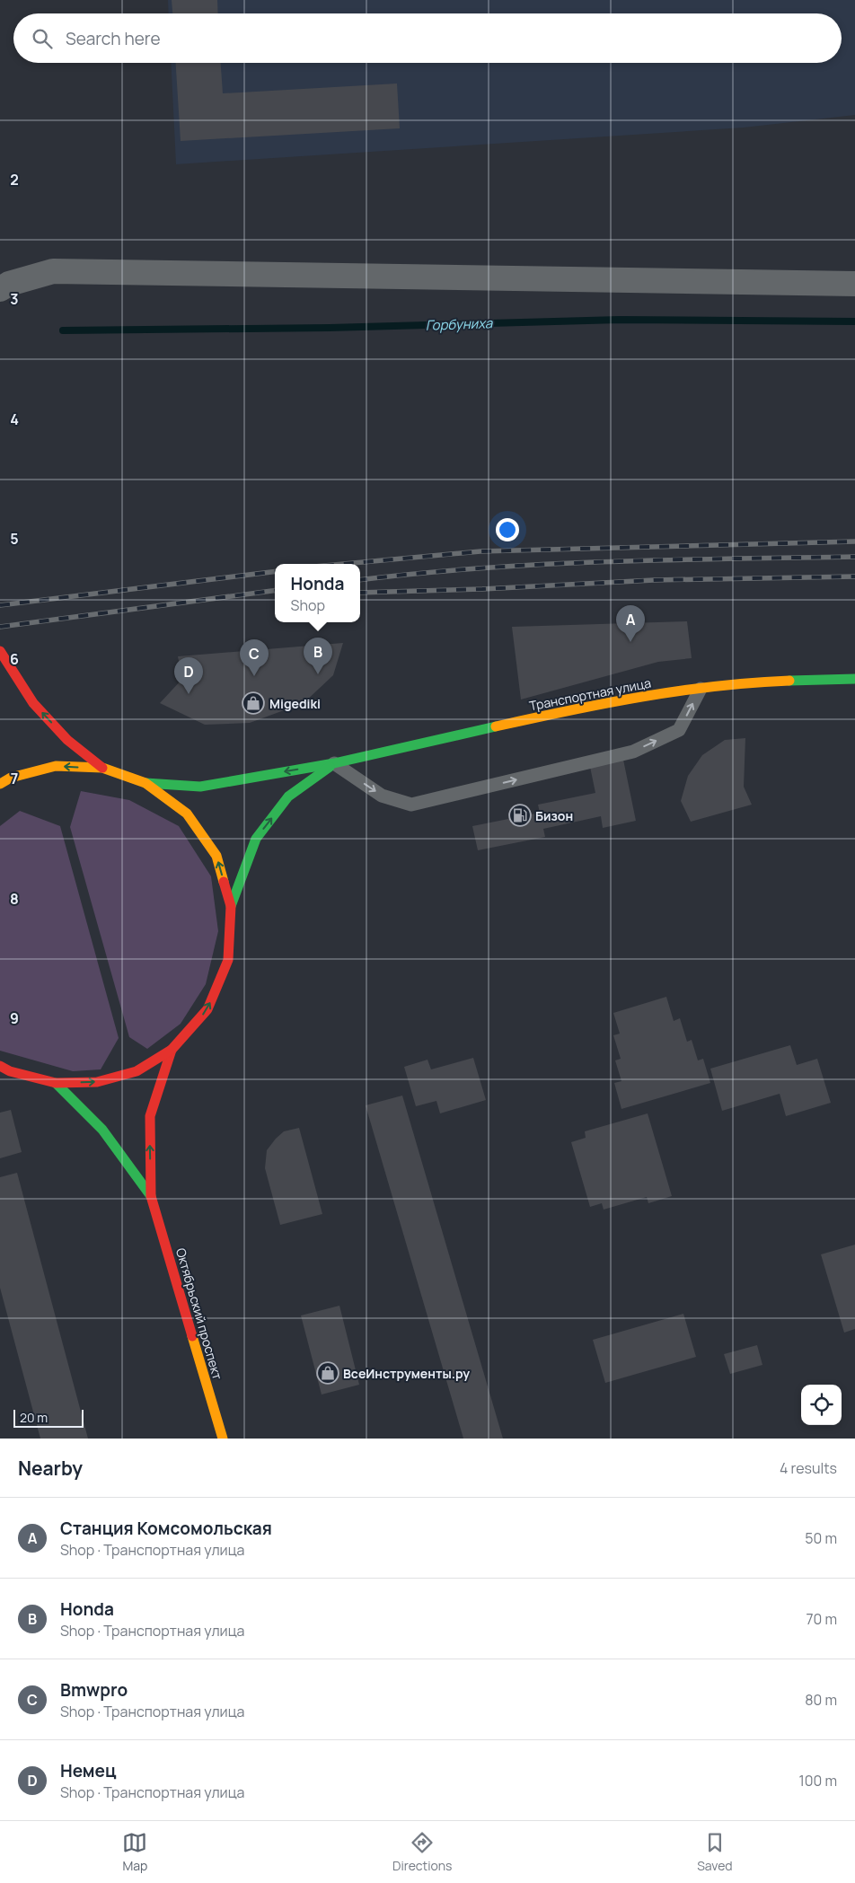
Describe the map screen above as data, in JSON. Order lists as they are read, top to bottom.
{
  "streets": {
    "main road": ["Транспортная улица", "Октябрьский проспект"]
  },
  "water": ["Горбуниха"],
  "places": {
    "shop": ["Migediki", "ВсеИнструменты.ру"],
    "fuel station": ["Бизон"]
  },
  "scale_bar": "20 m",
  "page": {
    "search": "Search here",
    "popup": ["Honda", "Shop"],
    "pins": [
      "A",
      "B",
      "C",
      "D"
    ],
    "scale": "20 m",
    "heading": ["Nearby", "4 results"],
    "list": [
      {
        "mark": "A",
        "name": "Станция Комсомольская",
        "note": "Shop · Транспортная улица",
        "value": "50 m"
      },
      {
        "mark": "B",
        "name": "Honda",
        "note": "Shop · Транспортная улица",
        "value": "70 m"
      },
      {
        "mark": "C",
        "name": "Bmwpro",
        "note": "Shop · Транспортная улица",
        "value": "80 m"
      },
      {
        "mark": "D",
        "name": "Немец",
        "note": "Shop · Транспортная улица",
        "value": "100 m"
      }
    ],
    "nav": ["Map", "Directions", "Saved"]
  },
  "grid": {
    "rows": [
      "2",
      "3",
      "4",
      "5",
      "6",
      "7",
      "8",
      "9"
    ]
  }
}
